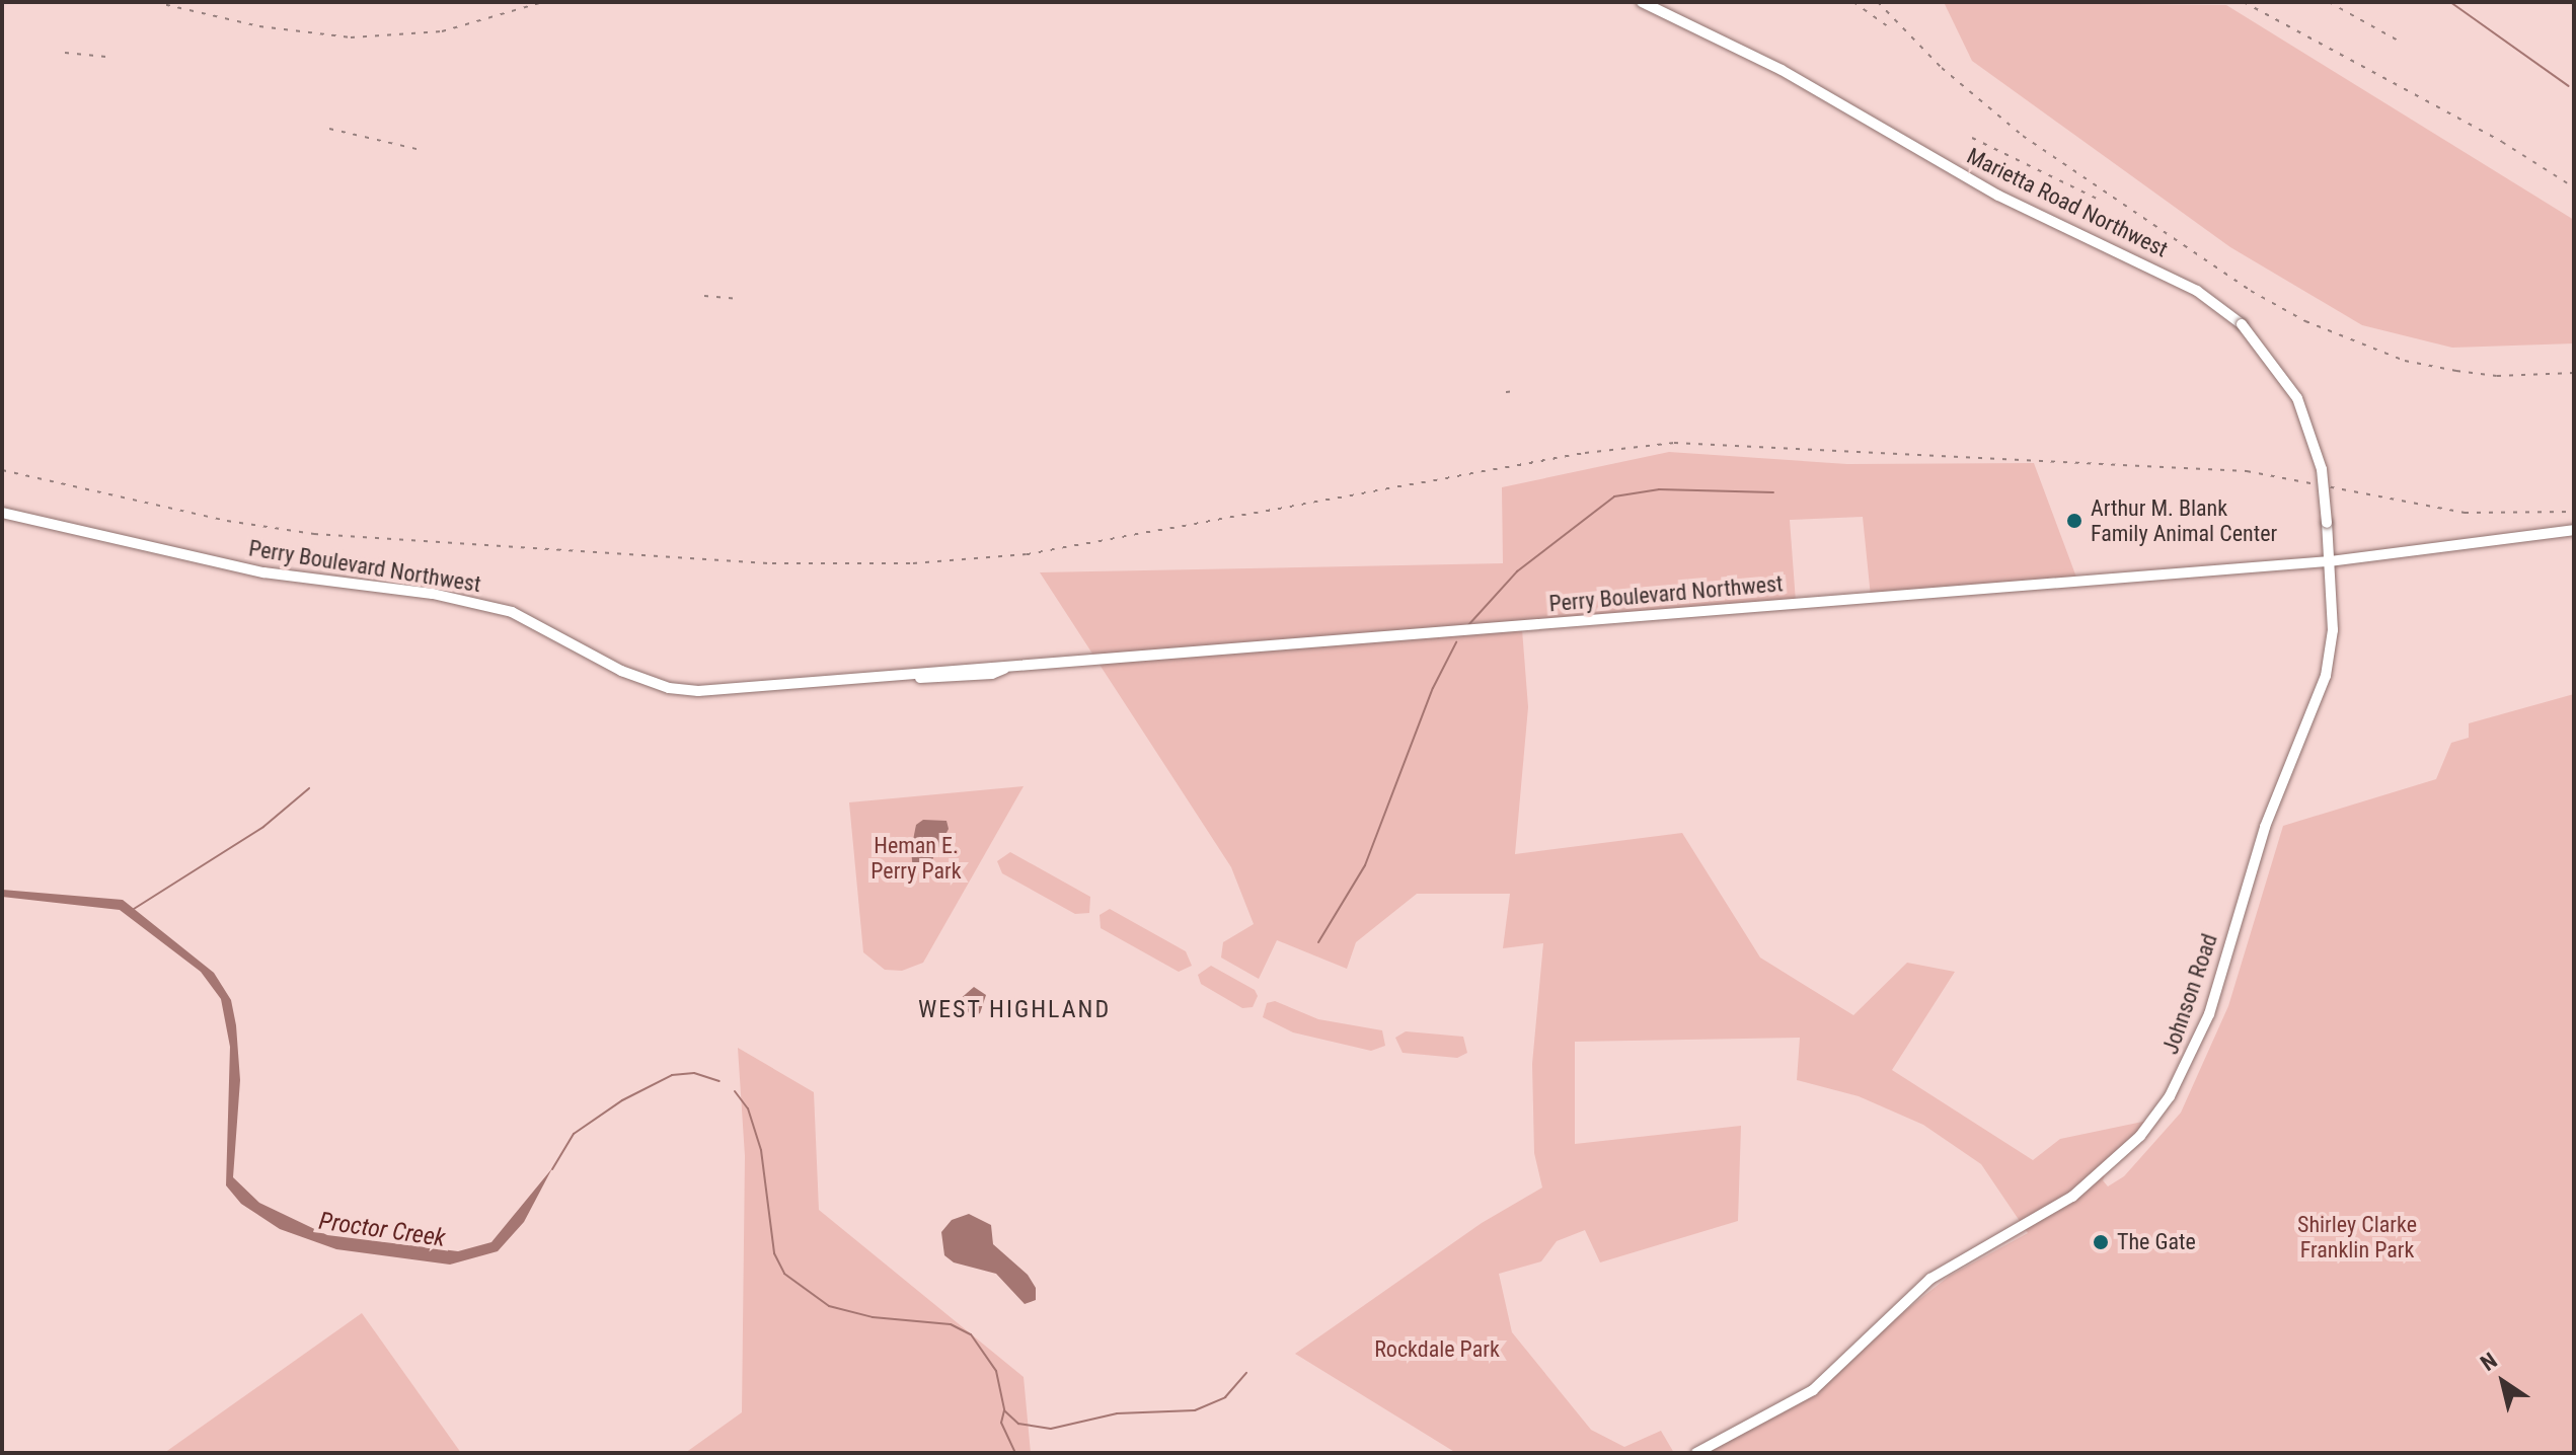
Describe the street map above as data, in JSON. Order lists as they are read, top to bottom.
{
  "streets": {
    "street": ["Marietta Road Northwest", "Perry Boulevard Northwest", "Johnson Road"]
  },
  "crossings": [
    ["Marietta Road Northwest", "Perry Boulevard Northwest"],
    ["Marietta Road Northwest", "Johnson Road"],
    ["Perry Boulevard Northwest", "Johnson Road"]
  ],
  "districts": ["WEST HIGHLAND"],
  "water": ["Proctor Creek"],
  "parks": ["Heman E. Perry Park", "Shirley Clarke Franklin Park", "Rockdale Park"],
  "places": ["Arthur M. Blank Family Animal Center", "The Gate"],
  "north": "top left"
}
